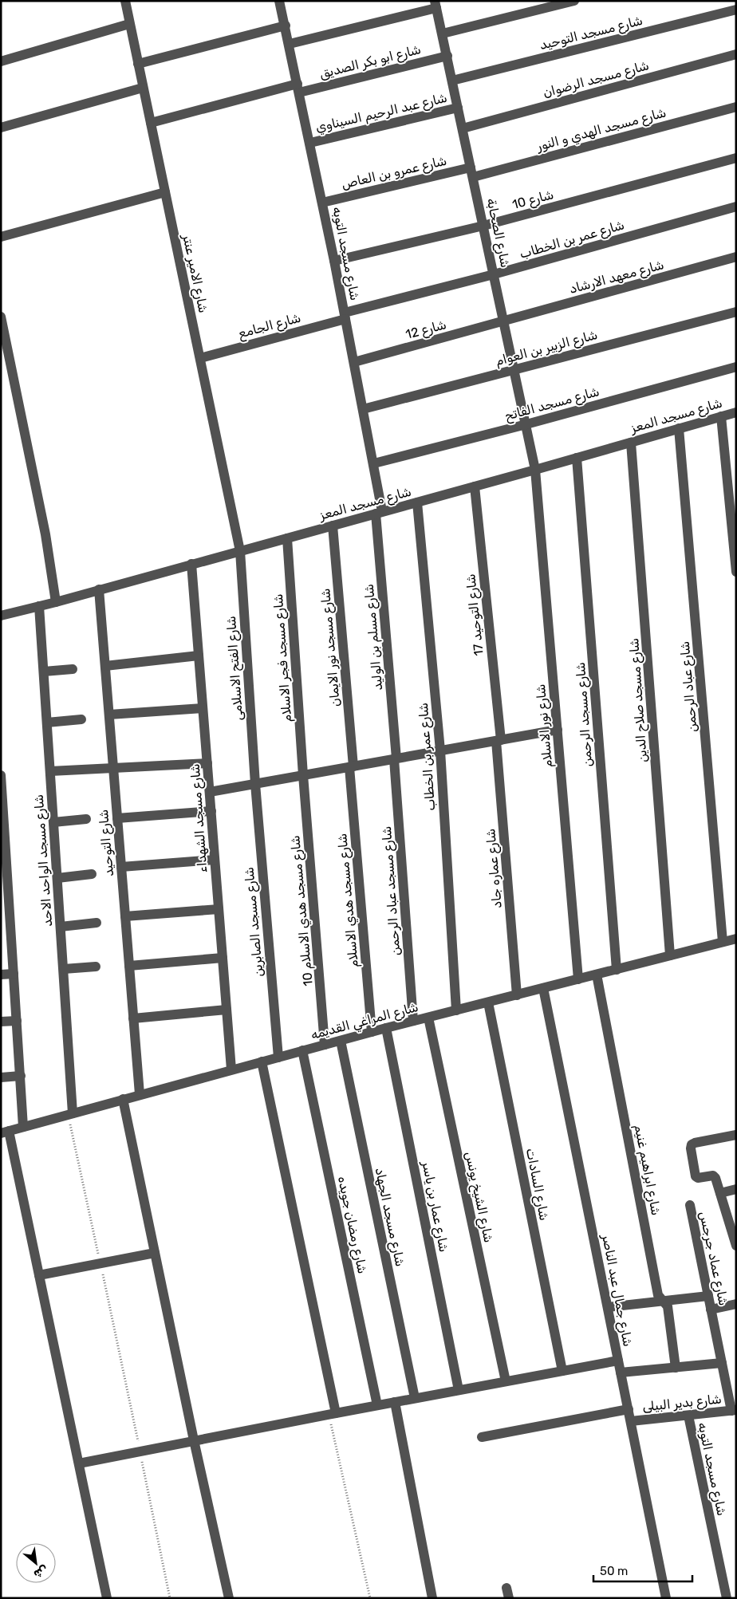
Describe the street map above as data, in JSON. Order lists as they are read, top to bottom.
{
  "streets": {
    "street": [
      "شارع مسجد التوحيد",
      "شارع ابو بكر الصديق",
      "شارع مسجد الرضوان",
      "شارع عبد الرحيم السيناوي",
      "شارع مسجد الهدي و النور",
      "شارع عمرو بن العاص",
      "شارع 10",
      "شارع الصحابة",
      "شارع عمر بن الخطاب",
      "شارع مسجد التوبه",
      "شارع الامير عنتر",
      "شارع معهد الارشاد",
      "شارع الجامع",
      "شارع 12",
      "شارع الزبير بن العوام",
      "شارع مسجد الفاتح",
      "شارع مسجد المعز",
      "شارع التوحيد 17",
      "شارع مسلم بن الوليد",
      "شارع مسجد نور الايمان",
      "شارع مسجد فجر الاسلام",
      "شارع الفتح الاسلامى",
      "شارع عباد الرحمن",
      "شارع مسجد صلاح الدين",
      "شارع مسجد الرحمن",
      "شارع نور الاسلام",
      "شارع مسجد الشهداء",
      "شارع التوحيد",
      "شارع مسجد الواحد الاحد",
      "شارع عماره جاد",
      "شارع مسجد عباد الرحمن",
      "شارع مسجد هدي الاسلام",
      "شارع مسجد هدي الاسلام 10",
      "شارع مسجد الصابرين",
      "شارع المراغي القديمه",
      "شارع ابراهيم غنيم",
      "شارع السادات",
      "شارع الشيخ يونس",
      "شارع عمار بن ياسر",
      "شارع مسجد الجهاد",
      "شارع رمضان جويده",
      "شارع عماد جرجس",
      "شارع جمال عبد الناصر",
      "شارع بدير البيلى"
    ]
  },
  "crossings": [
    ["شارع مسجد التوحيد", "شارع الصحابة"],
    ["شارع ابو بكر الصديق", "شارع الصحابة"],
    ["شارع ابو بكر الصديق", "شارع مسجد التوبه"],
    ["شارع ابو بكر الصديق", "شارع الامير عنتر"],
    ["شارع مسجد الرضوان", "شارع الصحابة"],
    ["شارع عبد الرحيم السيناوي", "شارع الصحابة"],
    ["شارع عبد الرحيم السيناوي", "شارع مسجد التوبه"],
    ["شارع مسجد الهدي و النور", "شارع عمرو بن العاص"],
    ["شارع مسجد الهدي و النور", "شارع الصحابة"],
    ["شارع عمرو بن العاص", "شارع الصحابة"],
    ["شارع عمرو بن العاص", "شارع مسجد التوبه"],
    ["شارع 10", "شارع الصحابة"],
    ["شارع 10", "شارع مسجد التوبه"],
    ["شارع الصحابة", "شارع عمر بن الخطاب"],
    ["شارع الصحابة", "شارع معهد الارشاد"],
    ["شارع الصحابة", "شارع 12"],
    ["شارع الصحابة", "شارع الزبير بن العوام"],
    ["شارع الصحابة", "شارع مسجد الفاتح"],
    ["شارع الصحابة", "شارع مسجد المعز"],
    ["شارع الصحابة", "شارع نور الاسلام"],
    ["شارع عمر بن الخطاب", "شارع مسجد التوبه"],
    ["شارع عمر بن الخطاب", "شارع الجامع"],
    ["شارع عمر بن الخطاب", "شارع مسجد المعز"],
    ["شارع عمر بن الخطاب", "شارع المراغي القديمه"],
    ["شارع مسجد التوبه", "شارع الجامع"],
    ["شارع مسجد التوبه", "شارع 12"],
    ["شارع مسجد التوبه", "شارع الزبير بن العوام"],
    ["شارع مسجد التوبه", "شارع مسجد الفاتح"],
    ["شارع مسجد التوبه", "شارع مسجد المعز"],
    ["شارع مسجد التوبه", "شارع مسلم بن الوليد"],
    ["شارع مسجد التوبه", "شارع بدير البيلى"],
    ["شارع الامير عنتر", "شارع الجامع"],
    ["شارع الامير عنتر", "شارع مسجد المعز"],
    ["شارع الامير عنتر", "شارع الفتح الاسلامى"],
    ["شارع معهد الارشاد", "شارع 12"],
    ["شارع مسجد المعز", "شارع التوحيد 17"],
    ["شارع مسجد المعز", "شارع مسلم بن الوليد"],
    ["شارع مسجد المعز", "شارع مسجد نور الايمان"],
    ["شارع مسجد المعز", "شارع مسجد فجر الاسلام"],
    ["شارع مسجد المعز", "شارع الفتح الاسلامى"],
    ["شارع مسجد المعز", "شارع عباد الرحمن"],
    ["شارع مسجد المعز", "شارع مسجد صلاح الدين"],
    ["شارع مسجد المعز", "شارع مسجد الرحمن"],
    ["شارع مسجد المعز", "شارع نور الاسلام"],
    ["شارع مسجد المعز", "شارع مسجد الشهداء"],
    ["شارع مسجد المعز", "شارع التوحيد"],
    ["شارع مسجد المعز", "شارع مسجد الواحد الاحد"],
    ["شارع التوحيد 17", "شارع عماره جاد"],
    ["شارع مسلم بن الوليد", "شارع مسجد عباد الرحمن"],
    ["شارع مسجد نور الايمان", "شارع مسجد هدي الاسلام"],
    ["شارع مسجد فجر الاسلام", "شارع مسجد هدي الاسلام 10"],
    ["شارع الفتح الاسلامى", "شارع مسجد الصابرين"],
    ["شارع عباد الرحمن", "شارع المراغي القديمه"],
    ["شارع مسجد صلاح الدين", "شارع المراغي القديمه"],
    ["شارع مسجد الرحمن", "شارع المراغي القديمه"],
    ["شارع نور الاسلام", "شارع المراغي القديمه"],
    ["شارع مسجد الشهداء", "شارع المراغي القديمه"],
    ["شارع التوحيد", "شارع المراغي القديمه"],
    ["شارع مسجد الواحد الاحد", "شارع المراغي القديمه"],
    ["شارع عماره جاد", "شارع المراغي القديمه"],
    ["شارع مسجد عباد الرحمن", "شارع المراغي القديمه"],
    ["شارع مسجد هدي الاسلام", "شارع المراغي القديمه"],
    ["شارع مسجد هدي الاسلام 10", "شارع المراغي القديمه"],
    ["شارع مسجد الصابرين", "شارع المراغي القديمه"],
    ["شارع المراغي القديمه", "شارع ابراهيم غنيم"],
    ["شارع المراغي القديمه", "شارع السادات"],
    ["شارع المراغي القديمه", "شارع الشيخ يونس"],
    ["شارع المراغي القديمه", "شارع عمار بن ياسر"],
    ["شارع المراغي القديمه", "شارع مسجد الجهاد"],
    ["شارع المراغي القديمه", "شارع رمضان جويده"],
    ["شارع المراغي القديمه", "شارع جمال عبد الناصر"],
    ["شارع عماد جرجس", "شارع بدير البيلى"],
    ["شارع جمال عبد الناصر", "شارع بدير البيلى"]
  ],
  "scale_bar": "50 m",
  "north": "bottom right"
}
